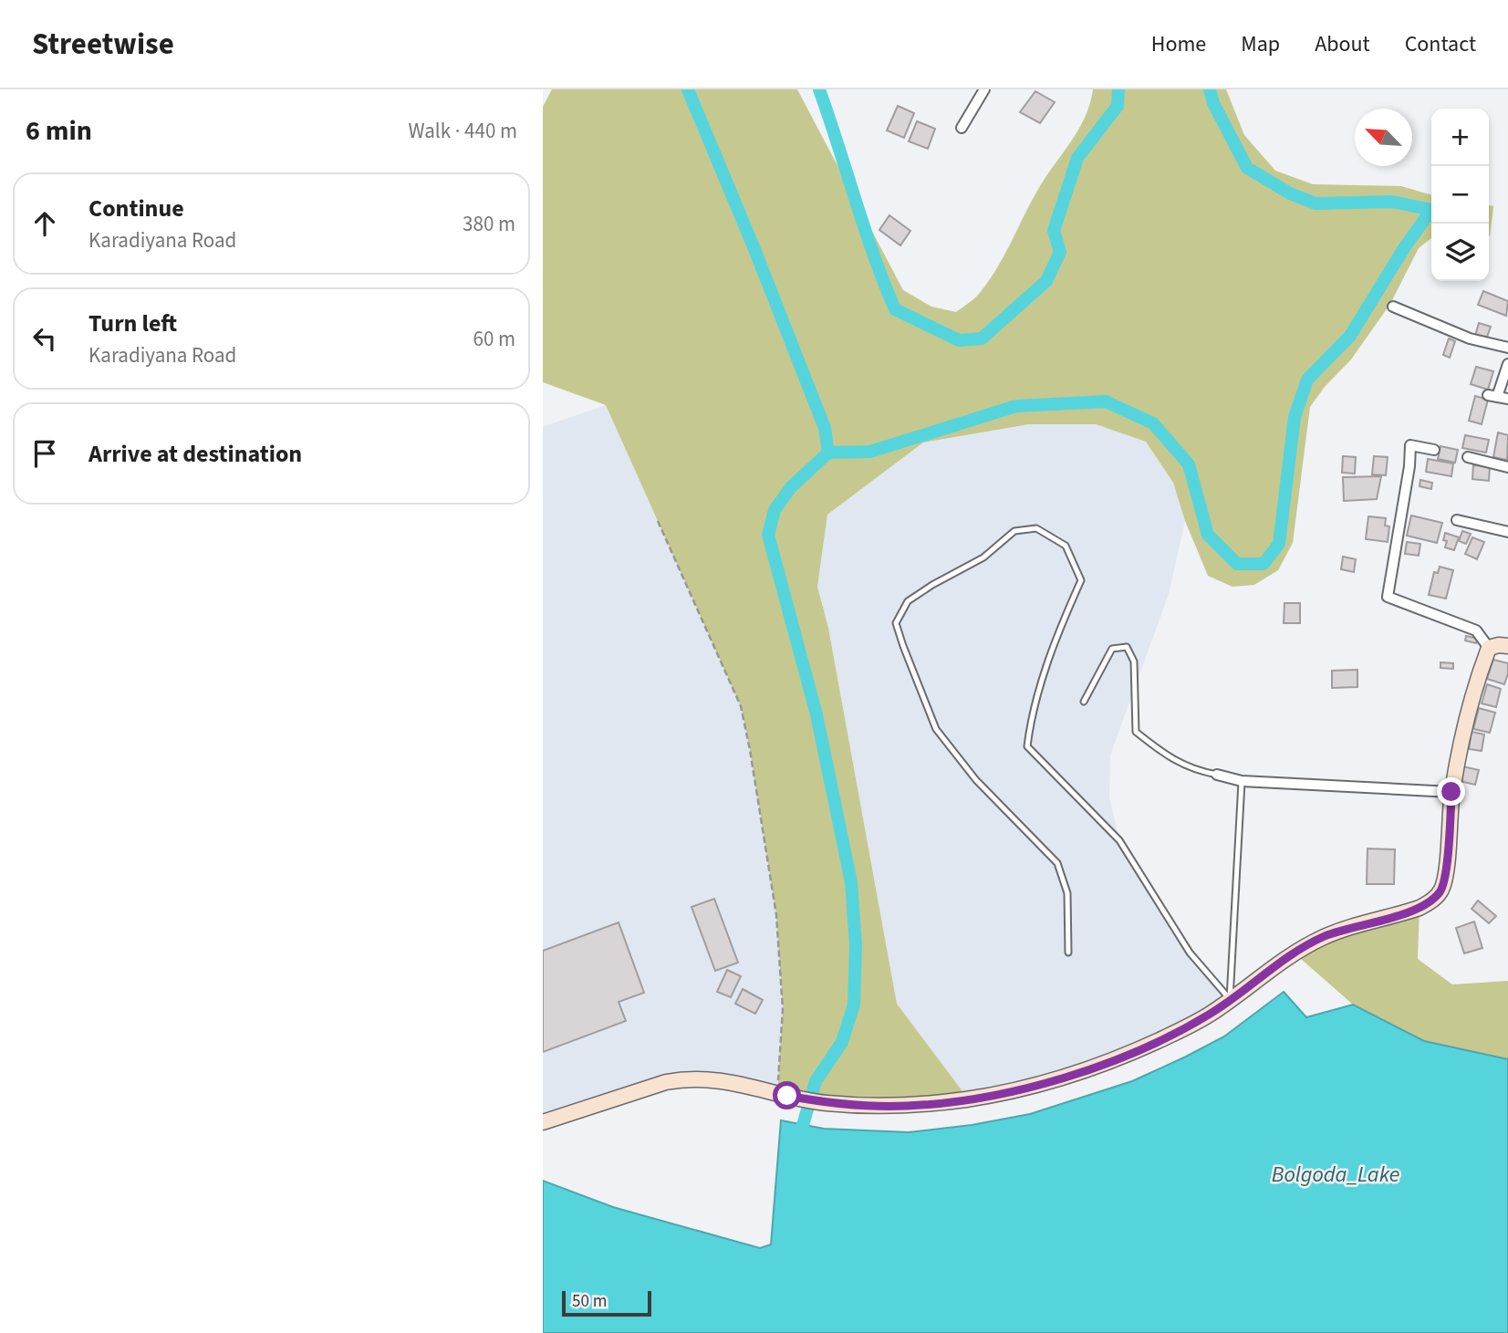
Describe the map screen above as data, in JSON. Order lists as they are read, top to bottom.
{
  "water": ["Bolgoda_Lake"],
  "scale_bar": "50 m",
  "north": "top left",
  "page": {
    "header": "Streetwise",
    "nav": [
      "Home",
      "Map",
      "About",
      "Contact"
    ],
    "heading": ["6 min", "Walk · 440 m"],
    "map_buttons": ["+", "−"],
    "list": [
      ["Continue", "Karadiyana Road", "380 m"],
      ["Turn left", "Karadiyana Road", "60 m"],
      "Arrive at destination"
    ],
    "scale": "50 m"
  }
}
